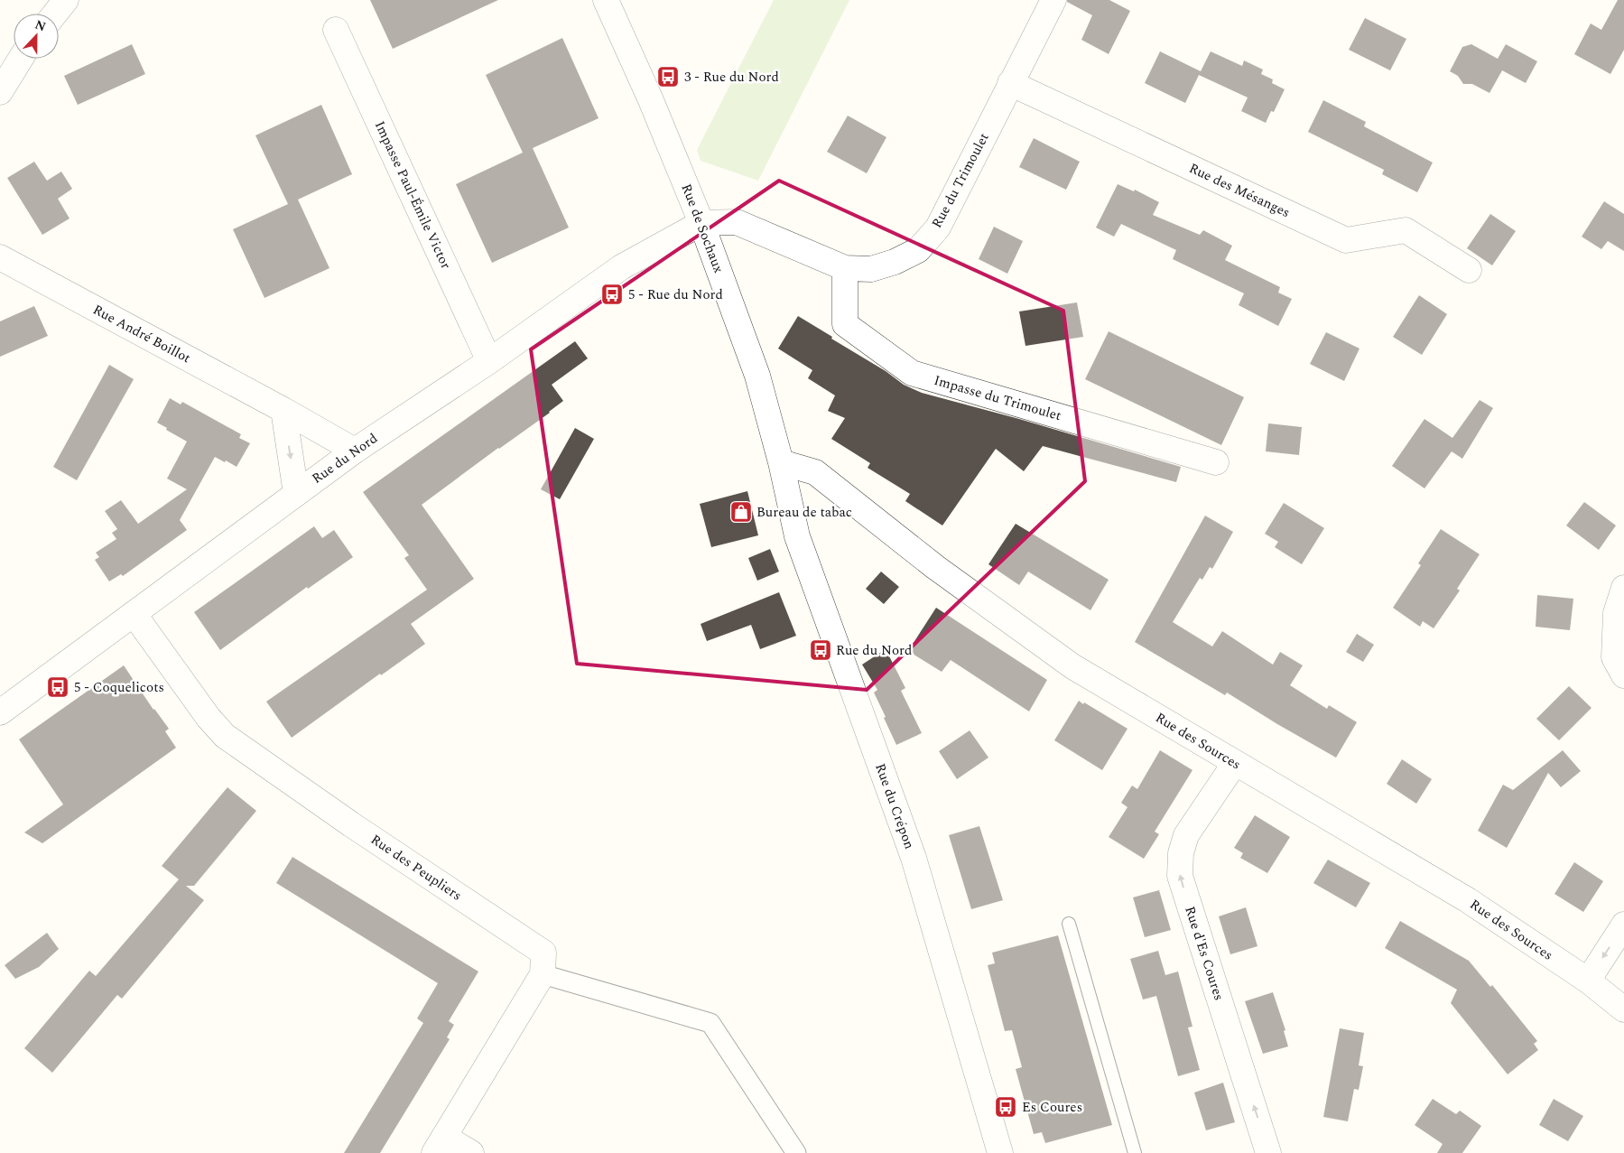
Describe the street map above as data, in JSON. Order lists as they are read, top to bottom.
{
  "streets": {
    "street": [
      "Rue du Trimoulet",
      "Rue des Mésanges",
      "Impasse Paul-Émile Victor",
      "Rue de Sochaux",
      "Rue André Boillot",
      "Impasse du Trimoulet",
      "Rue du Nord",
      "Rue des Sources",
      "Rue du Crépon",
      "Rue des Peupliers",
      "Rue d'Es Coures"
    ]
  },
  "crossings": [
    ["Rue du Trimoulet", "Rue des Mésanges"],
    ["Rue du Trimoulet", "Rue de Sochaux"],
    ["Rue du Trimoulet", "Impasse du Trimoulet"],
    ["Rue du Trimoulet", "Rue du Nord"],
    ["Impasse Paul-Émile Victor", "Rue du Nord"],
    ["Rue de Sochaux", "Rue du Nord"],
    ["Rue de Sochaux", "Rue des Sources"],
    ["Rue de Sochaux", "Rue du Crépon"],
    ["Rue André Boillot", "Rue du Nord"],
    ["Rue du Nord", "Rue des Peupliers"],
    ["Rue des Sources", "Rue du Crépon"],
    ["Rue des Sources", "Rue d'Es Coures"]
  ],
  "one_way": ["Rue d'Es Coures"],
  "places": {
    "bus stop": [
      "3 - Rue du Nord",
      "5 - Rue du Nord",
      "Rue du Nord",
      "5 - Coquelicots",
      "Es Coures"
    ],
    "shop": ["Bureau de tabac"]
  },
  "north": "top"
}
